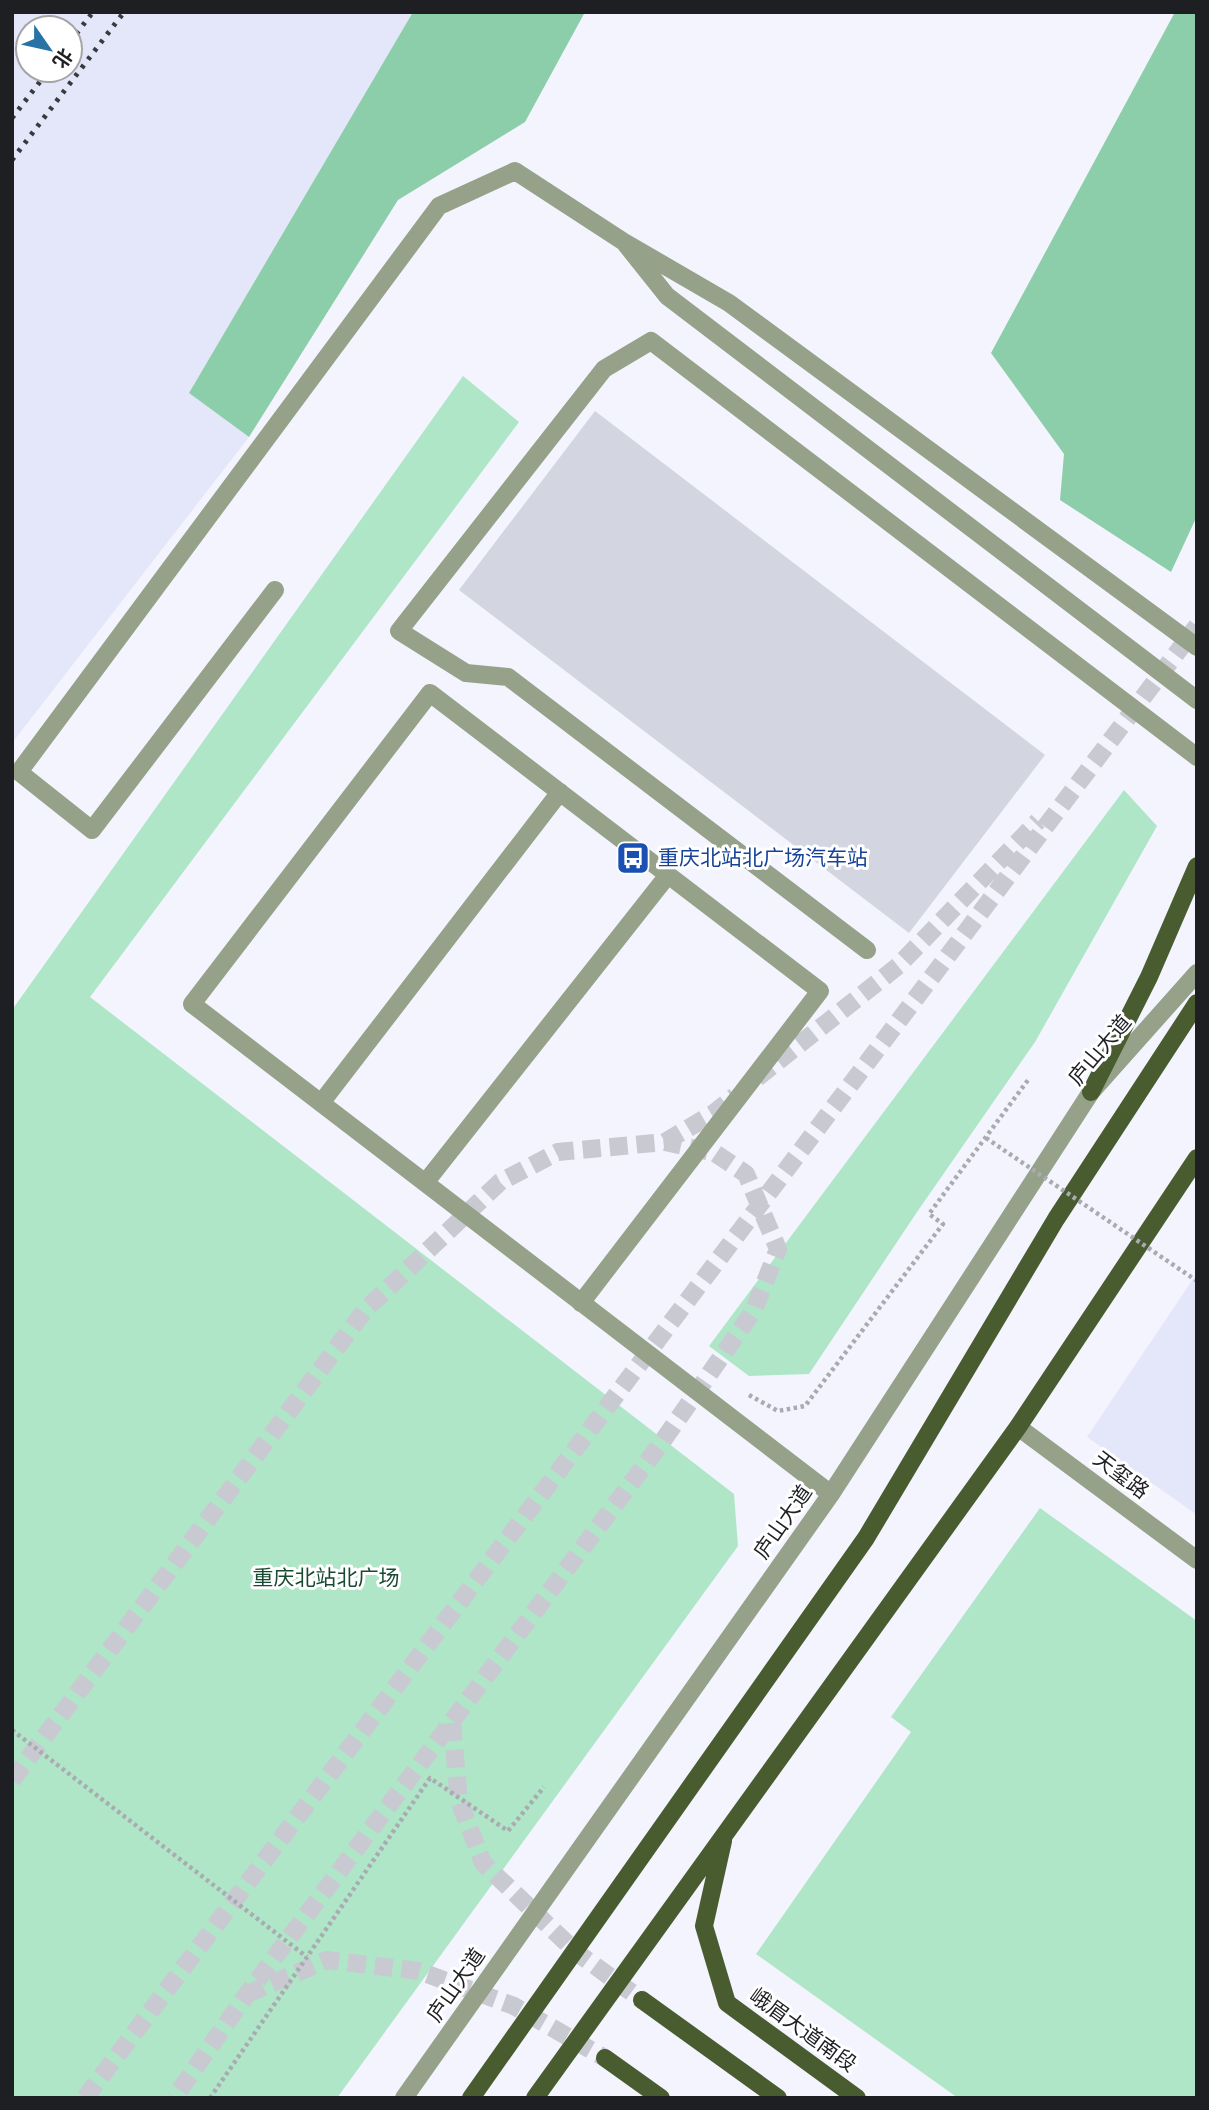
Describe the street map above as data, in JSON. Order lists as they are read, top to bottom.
{
  "streets": {
    "main road": ["峨眉大道南段"],
    "street": ["庐山大道", "天玺路"]
  },
  "parks": ["重庆北站北广场"],
  "places": {
    "bus stop": ["重庆北站北广场汽车站"]
  },
  "north": "bottom right"
}
